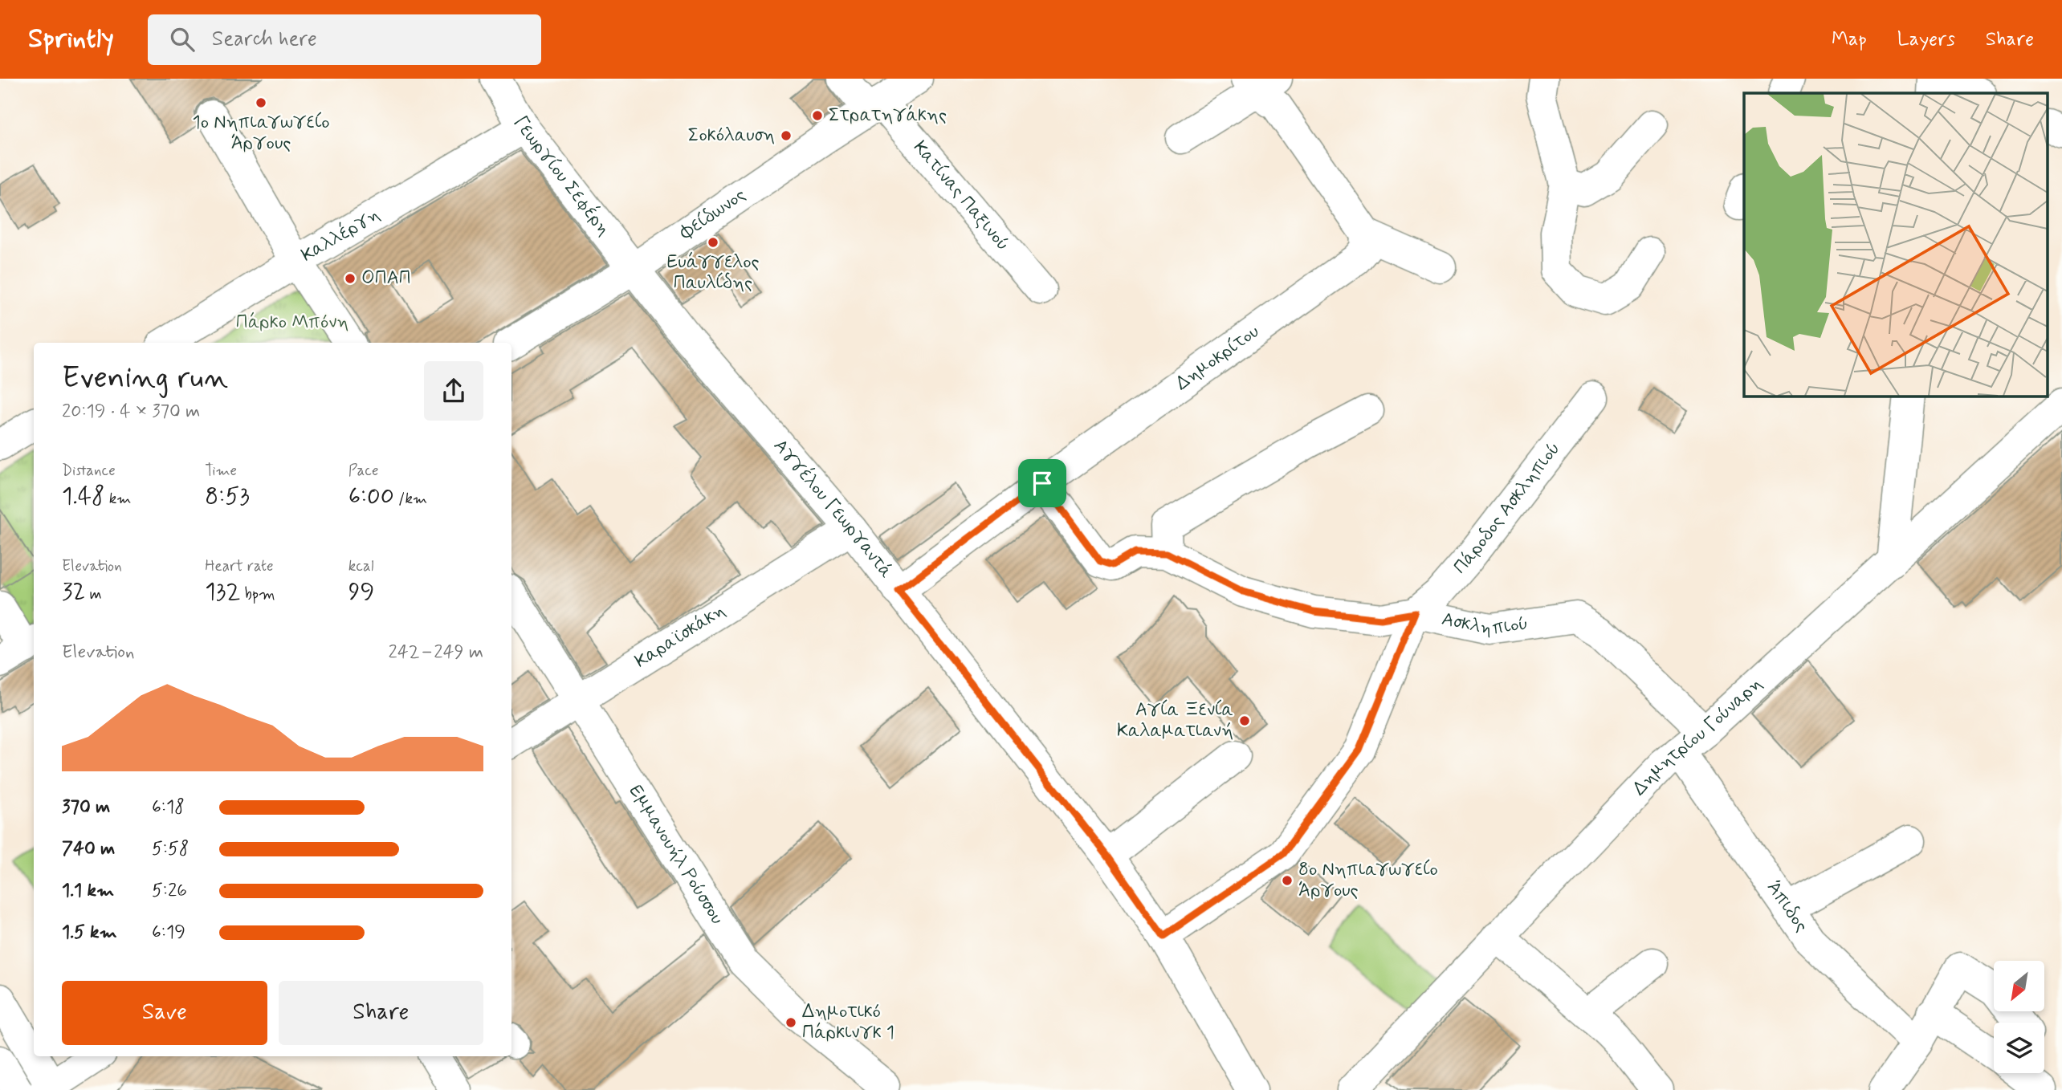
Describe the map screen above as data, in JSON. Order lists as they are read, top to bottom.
{
  "streets": {
    "street": [
      "Γεωργίου Σεφέρη",
      "Κατίνας Παξινού",
      "Φείδωνος",
      "Καλλέργη",
      "Δημοκρίτου",
      "Πάροδος Ασκληπιού",
      "Αγγέλου Γεωργαντά",
      "Ασκληπιού",
      "Καραϊσκάκη",
      "Δημητρίου Γούναρη",
      "Εμμανουήλ Ρούσσου",
      "Άπιδος"
    ]
  },
  "crossings": [
    ["Γεωργίου Σεφέρη", "Φείδωνος"],
    ["Γεωργίου Σεφέρη", "Καλλέργη"],
    ["Γεωργίου Σεφέρη", "Αγγέλου Γεωργαντά"],
    ["Κατίνας Παξινού", "Φείδωνος"],
    ["Φείδωνος", "Αγγέλου Γεωργαντά"],
    ["Δημοκρίτου", "Αγγέλου Γεωργαντά"],
    ["Δημοκρίτου", "Ασκληπιού"],
    ["Πάροδος Ασκληπιού", "Ασκληπιού"],
    ["Αγγέλου Γεωργαντά", "Καραϊσκάκη"],
    ["Ασκληπιού", "Δημητρίου Γούναρη"],
    ["Καραϊσκάκη", "Εμμανουήλ Ρούσσου"],
    ["Δημητρίου Γούναρη", "Άπιδος"]
  ],
  "parks": ["Πάρκο Μπόνη"],
  "places": [
    "1ο Νηπιαγωγείο Άργους",
    "Στρατηγάκης",
    "Σοκόλαυση",
    "Ευάγγελος Παυλίδης",
    "ΟΠΑΠ",
    "Αγία Ξενία Καλαματιανή",
    "8ο Νηπιαγωγείο Άργους",
    "Δημοτικό Πάρκινγκ 1"
  ],
  "north": "bottom left",
  "page": {
    "header": "Sprintly",
    "search": "Search here",
    "nav": ["Map", "Layers", "Share"],
    "heading": ["Evening run", "20:19 · 4 × 370 m"],
    "stats": [
      ["Distance", "1.48 km"],
      ["Time", "8:53"],
      ["Pace", "6:00 /km"],
      ["Elevation", "32 m"],
      ["Heart rate", "132 bpm"],
      ["kcal", "99"]
    ],
    "chart": ["Elevation", "242–249 m"],
    "list": [
      {
        "name": "370 m",
        "note": "6:18"
      },
      {
        "name": "740 m",
        "note": "5:58"
      },
      {
        "name": "1.1 km",
        "note": "5:26"
      },
      {
        "name": "1.5 km",
        "note": "6:19"
      }
    ],
    "buttons": ["Save", "Share"]
  }
}
